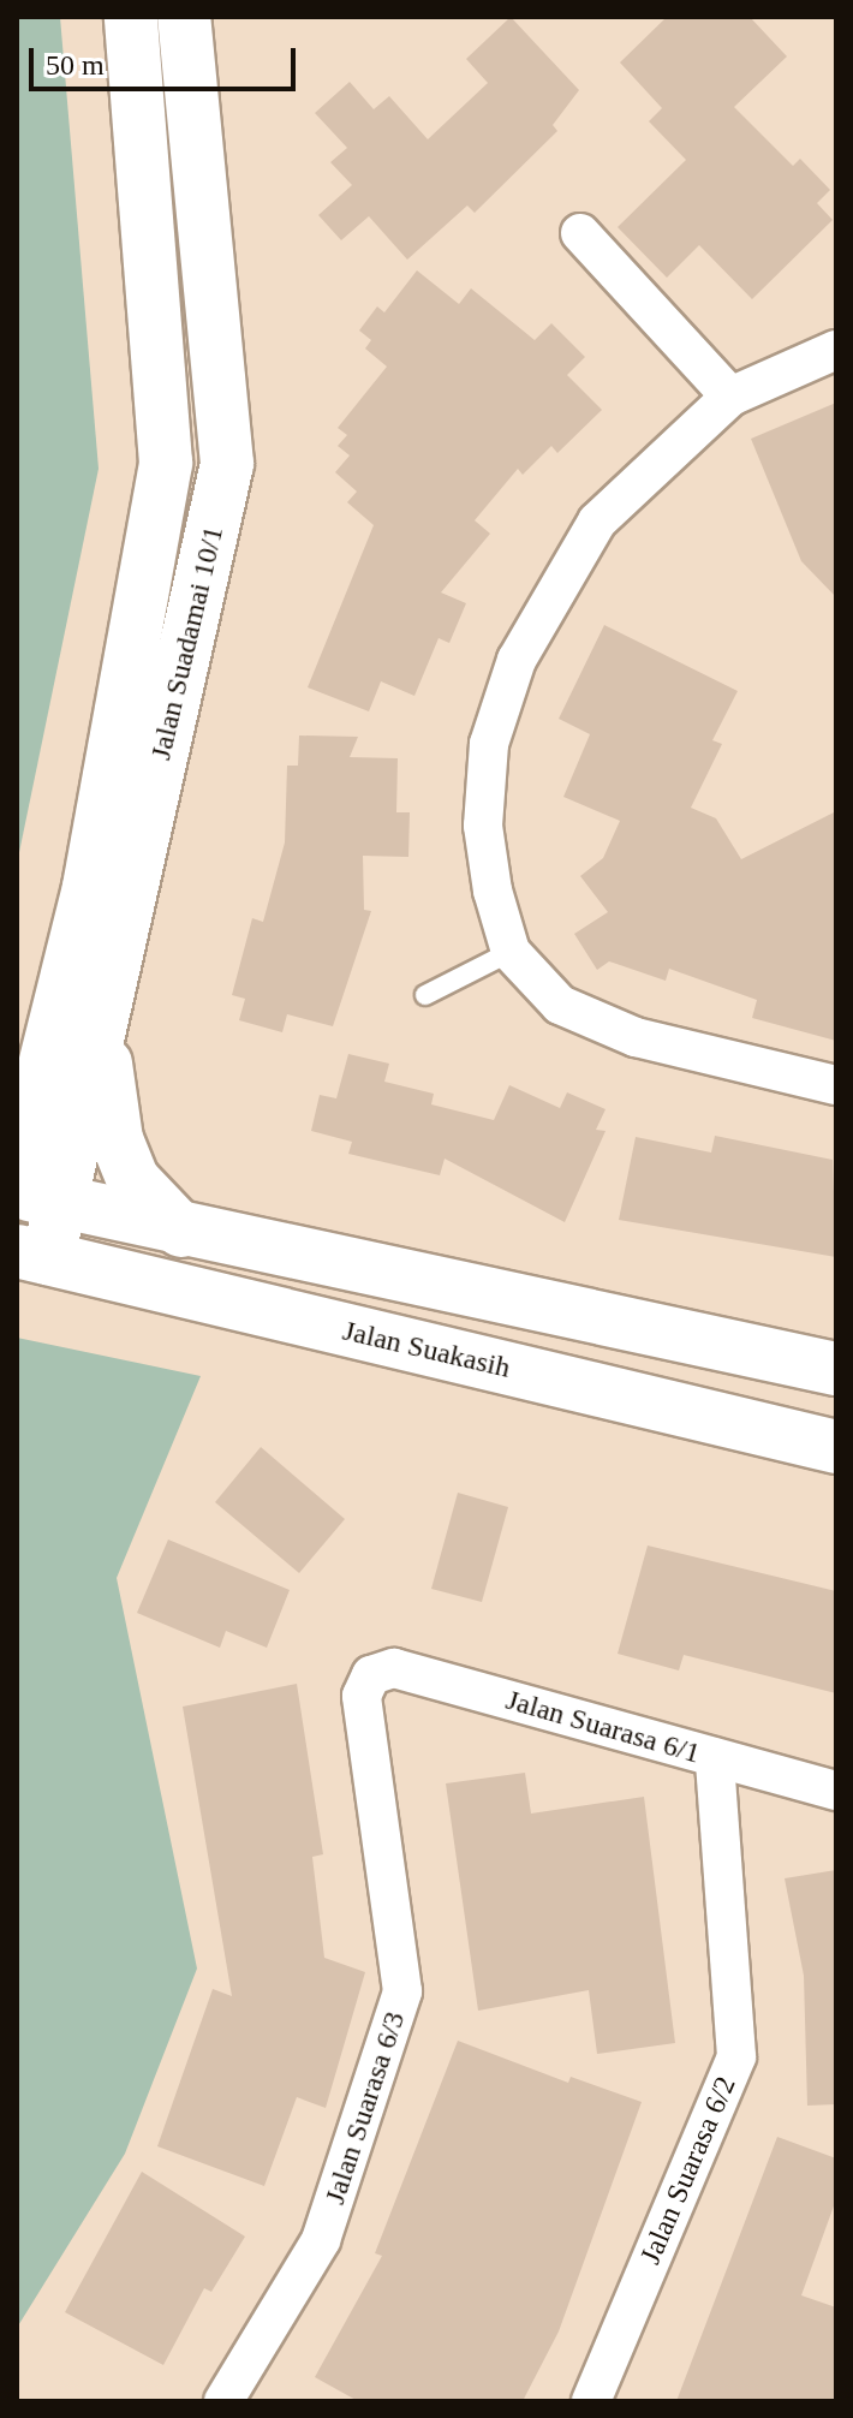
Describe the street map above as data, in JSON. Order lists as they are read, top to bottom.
{
  "streets": {
    "street": [
      "Jalan Suadamai 10/1",
      "Jalan Suakasih",
      "Jalan Suarasa 6/1",
      "Jalan Suarasa 6/3",
      "Jalan Suarasa 6/2"
    ]
  },
  "crossings": [
    ["Jalan Suadamai 10/1", "Jalan Suakasih"],
    ["Jalan Suarasa 6/1", "Jalan Suarasa 6/3"],
    ["Jalan Suarasa 6/1", "Jalan Suarasa 6/2"]
  ],
  "scale_bar": "50 m"
}
